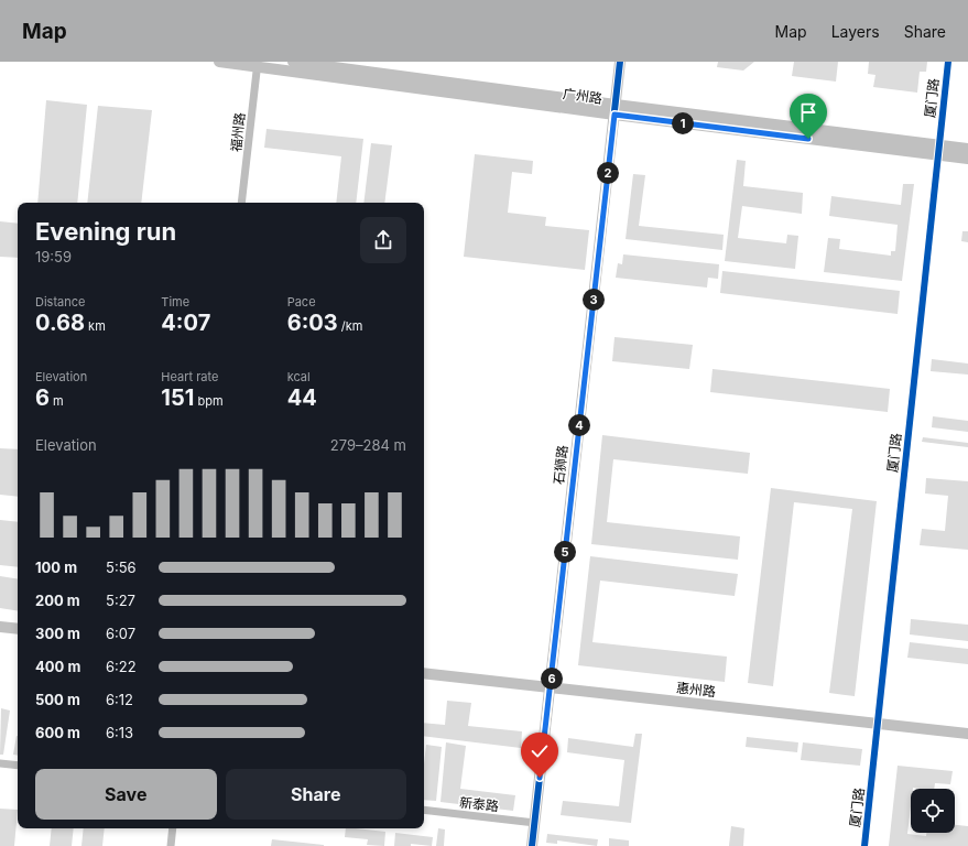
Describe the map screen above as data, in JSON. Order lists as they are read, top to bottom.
{
  "streets": {
    "street": [
      "广州路",
      "厦门路",
      "福州路",
      "石狮路",
      "惠州路",
      "新泰路"
    ]
  },
  "crossings": [
    ["广州路", "厦门路"],
    ["广州路", "福州路"],
    ["广州路", "石狮路"],
    ["石狮路", "新泰路"]
  ],
  "page": {
    "header": "Map",
    "nav": ["Map", "Layers", "Share"],
    "pins": [
      "1",
      "2",
      "3",
      "4",
      "5",
      "6"
    ],
    "heading": ["Evening run", "19:59"],
    "stats": [
      ["Distance", "0.68 km"],
      ["Time", "4:07"],
      ["Pace", "6:03 /km"],
      ["Elevation", "6 m"],
      ["Heart rate", "151 bpm"],
      ["kcal", "44"]
    ],
    "chart": ["Elevation", "279–284 m"],
    "list": [
      {
        "name": "100 m",
        "note": "5:56"
      },
      {
        "name": "200 m",
        "note": "5:27"
      },
      {
        "name": "300 m",
        "note": "6:07"
      },
      {
        "name": "400 m",
        "note": "6:22"
      },
      {
        "name": "500 m",
        "note": "6:12"
      },
      {
        "name": "600 m",
        "note": "6:13"
      }
    ],
    "buttons": ["Save", "Share"]
  }
}
